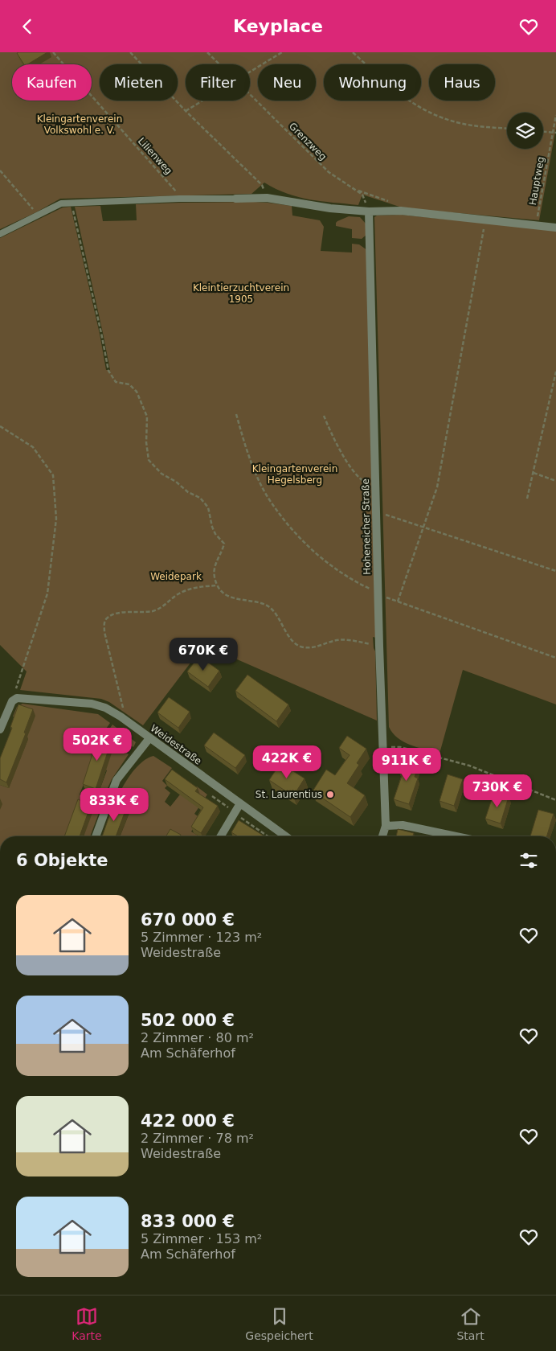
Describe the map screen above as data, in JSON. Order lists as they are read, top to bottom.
{
  "streets": {
    "street": ["Hoheneicher Straße", "Weidestraße"],
    "path": ["Grenzweg", "Lilienweg", "Hauptweg"]
  },
  "crossings": [
    ["Grenzweg", "Hoheneicher Straße"]
  ],
  "parks": [
    "Kleingartenverein Volkswohl e. V.",
    "Kleintierzuchtverein 1905",
    "Kleingartenverein Hegelsberg",
    "Weidepark"
  ],
  "places": ["St. Laurentius"],
  "page": {
    "header": "Keyplace",
    "chip": [
      "Kaufen",
      "Mieten",
      "Filter",
      "Neu",
      "Wohnung",
      "Haus"
    ],
    "price": [
      "670K €",
      "502K €",
      "422K €",
      "911K €",
      "730K €",
      "833K €"
    ],
    "heading": "6 Objekte",
    "list": [
      {
        "name": "670 000 €",
        "note": "5 Zimmer · 123 m² · Weidestraße"
      },
      {
        "name": "502 000 €",
        "note": "2 Zimmer · 80 m² · Am Schäferhof"
      },
      {
        "name": "422 000 €",
        "note": "2 Zimmer · 78 m² · Weidestraße"
      },
      {
        "name": "833 000 €",
        "note": "5 Zimmer · 153 m² · Am Schäferhof"
      }
    ],
    "tabs": ["Karte", "Gespeichert", "Start"]
  }
}
